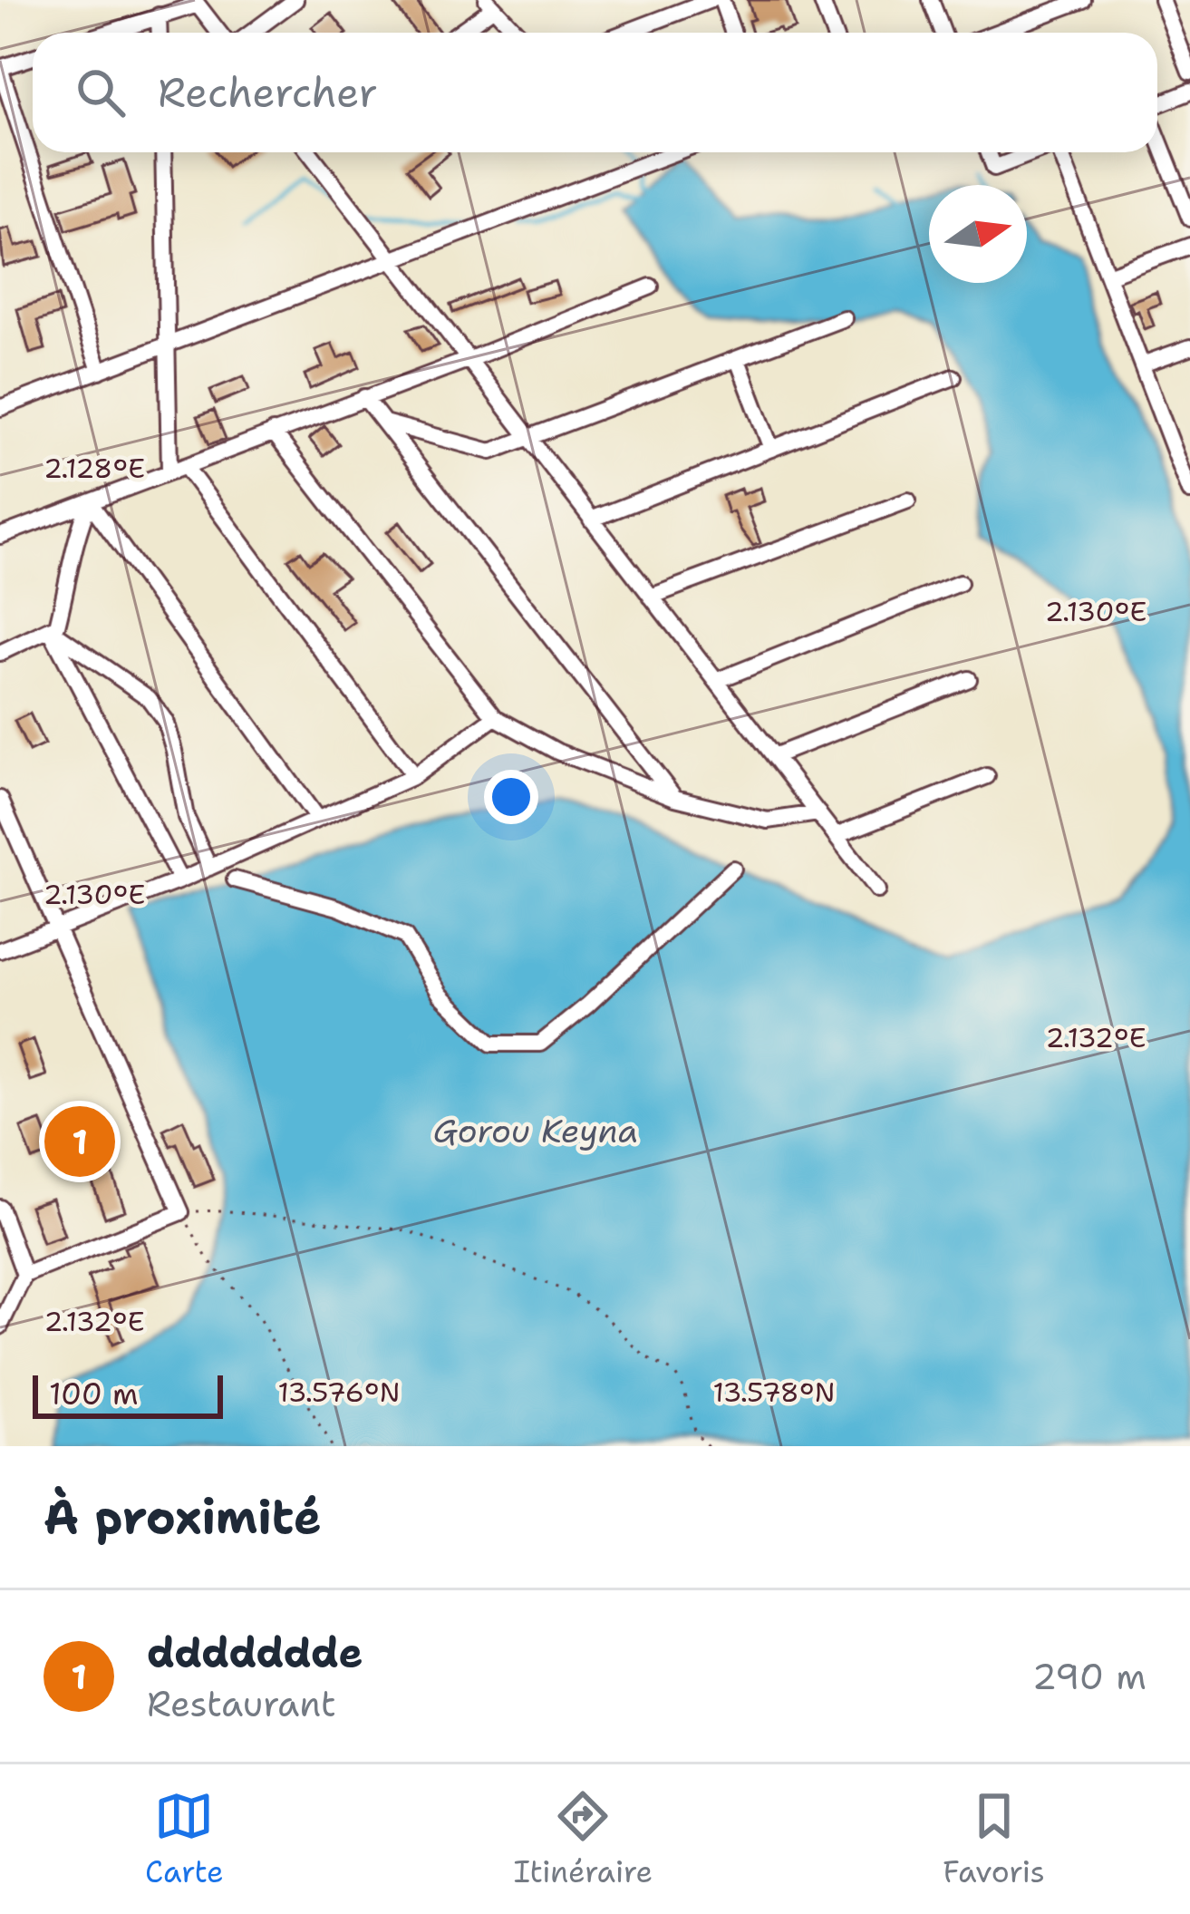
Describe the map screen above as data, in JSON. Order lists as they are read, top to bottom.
{
  "water": ["Gorou Keyna"],
  "scale_bar": "100 m",
  "north": "right",
  "page": {
    "search": "Rechercher",
    "pins": "1",
    "scale": "100 m",
    "heading": "À proximité",
    "list": [
      {
        "mark": "1",
        "name": "ddddddde",
        "note": "Restaurant",
        "value": "290 m"
      }
    ],
    "nav": ["Carte", "Itinéraire", "Favoris"]
  },
  "coordinates": [
    "2.128°E",
    "2.130°E",
    "2.132°E",
    "13.576°N",
    "13.578°N"
  ]
}
